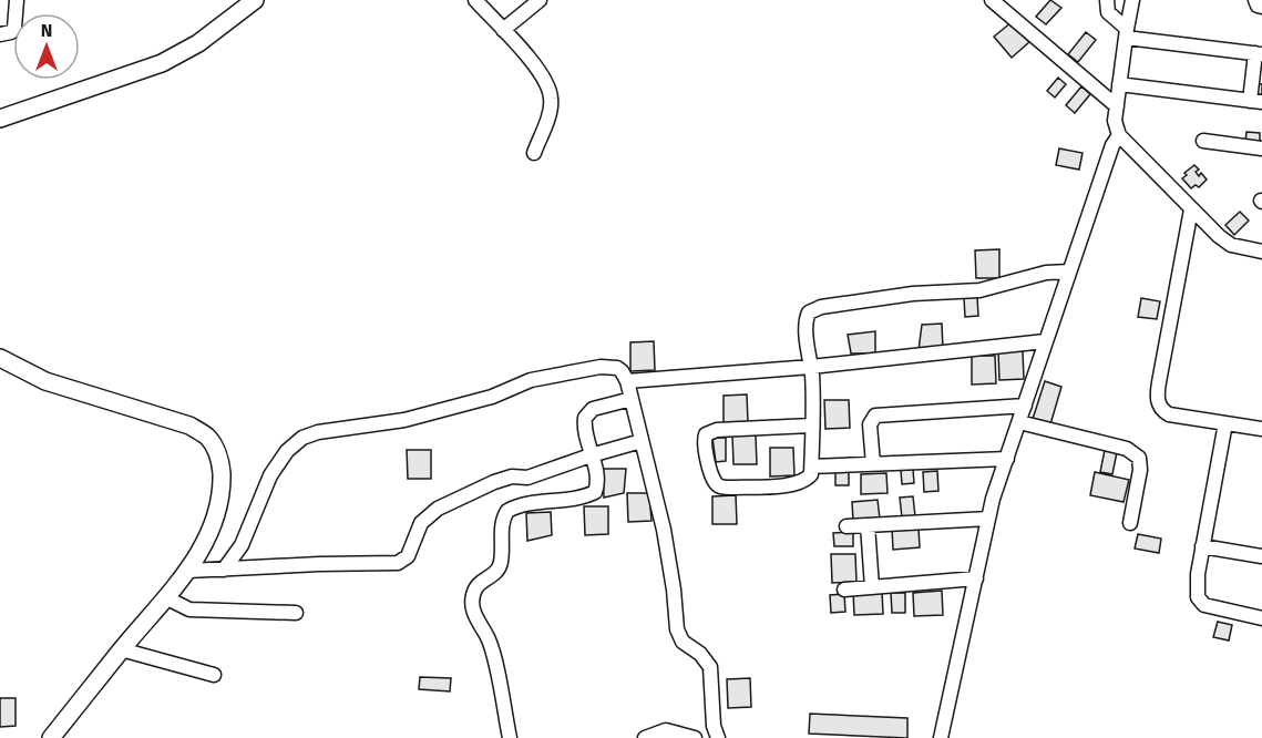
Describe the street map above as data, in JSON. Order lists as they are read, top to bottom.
{
  "north": "top"
}
